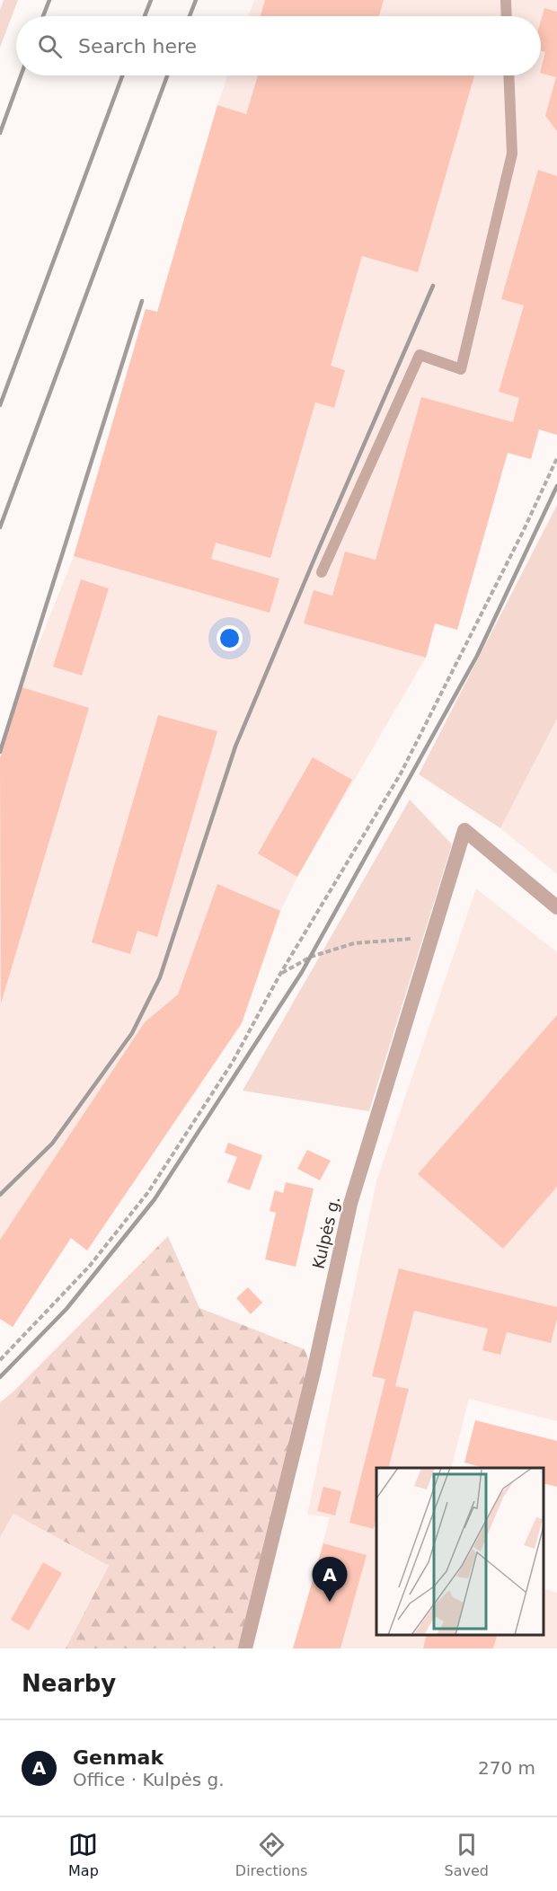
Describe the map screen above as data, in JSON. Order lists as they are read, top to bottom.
{
  "streets": {
    "street": ["Kulpės g."]
  },
  "page": {
    "search": "Search here",
    "pins": "A",
    "heading": "Nearby",
    "list": [
      {
        "mark": "A",
        "name": "Genmak",
        "note": "Office · Kulpės g.",
        "value": "270 m"
      }
    ],
    "nav": ["Map", "Directions", "Saved"]
  }
}
